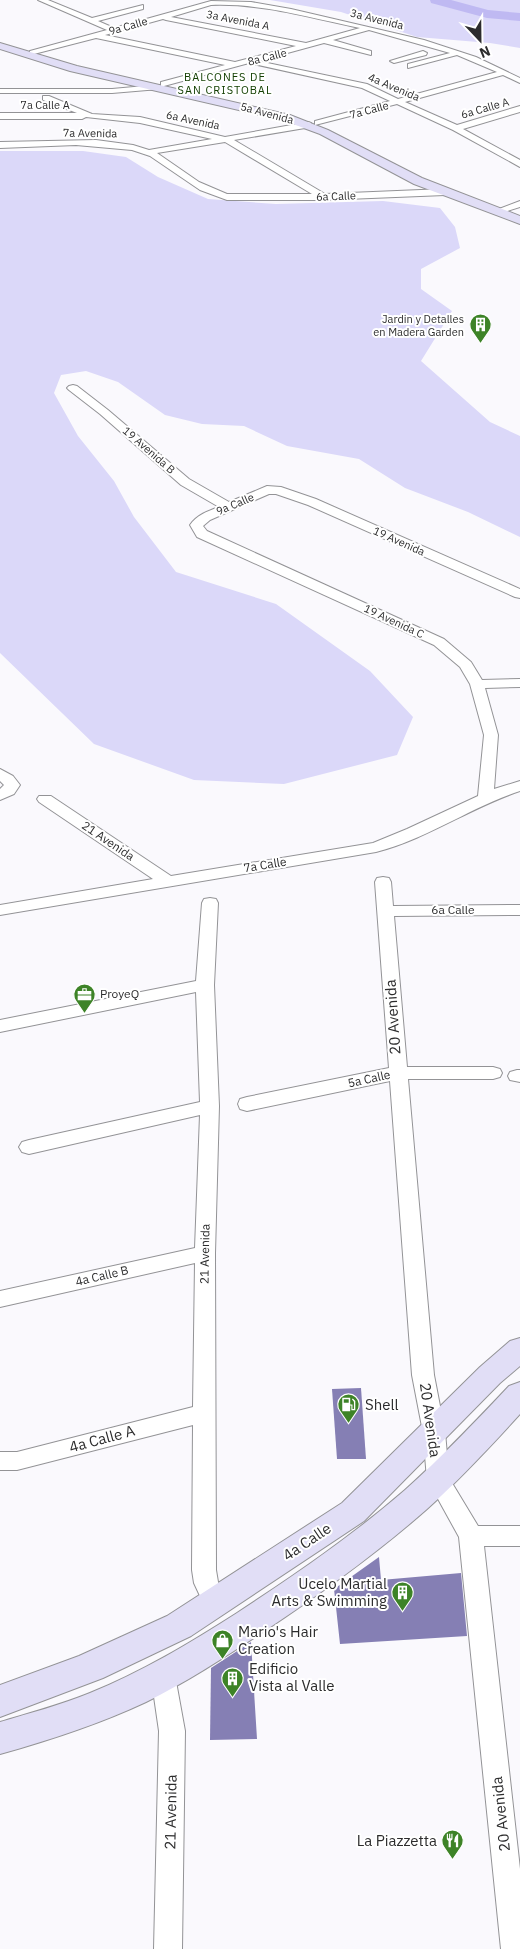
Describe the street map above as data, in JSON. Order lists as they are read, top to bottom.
{
  "streets": {
    "street": [
      "3a Avenida",
      "3a Avenida A",
      "9a Calle",
      "8a Calle",
      "4a Avenida",
      "7a Calle A",
      "6a Calle A",
      "7a Calle",
      "5a Avenida",
      "6a Avenida",
      "7a Avenida",
      "6a Calle",
      "19 Avenida B",
      "19 Avenida",
      "19 Avenida C",
      "21 Avenida",
      "20 Avenida",
      "5a Calle",
      "4a Calle B",
      "4a Calle A",
      "4a Calle"
    ]
  },
  "crossings": [
    ["3a Avenida", "9a Calle"],
    ["3a Avenida", "8a Calle"],
    ["3a Avenida", "7a Calle"],
    ["3a Avenida A", "9a Calle"],
    ["3a Avenida A", "8a Calle"],
    ["9a Calle", "5a Avenida"],
    ["9a Calle", "19 Avenida B"],
    ["9a Calle", "19 Avenida"],
    ["9a Calle", "19 Avenida C"],
    ["8a Calle", "4a Avenida"],
    ["8a Calle", "5a Avenida"],
    ["8a Calle", "6a Avenida"],
    ["4a Avenida", "6a Calle A"],
    ["4a Avenida", "7a Calle"],
    ["7a Calle A", "6a Avenida"],
    ["7a Calle", "5a Avenida"],
    ["7a Calle", "6a Avenida"],
    ["7a Calle", "7a Avenida"],
    ["7a Calle", "19 Avenida C"],
    ["7a Calle", "21 Avenida"],
    ["5a Avenida", "6a Calle"],
    ["6a Avenida", "6a Calle"],
    ["7a Avenida", "6a Calle"],
    ["6a Calle", "20 Avenida"],
    ["21 Avenida", "4a Calle B"],
    ["21 Avenida", "4a Calle A"],
    ["21 Avenida", "4a Calle"],
    ["20 Avenida", "5a Calle"],
    ["20 Avenida", "4a Calle"]
  ],
  "districts": ["BALCONES DE SAN CRISTOBAL"],
  "places": {
    "building": ["Jardin y Detalles en Madera Garden", "Ucelo Martial Arts & Swimming", "Edificio Vista al Valle"],
    "office": ["ProyeQ"],
    "fuel station": ["Shell"],
    "shop": ["Mario's Hair Creation"],
    "restaurant": ["La Piazzetta"]
  },
  "north": "bottom"
}
